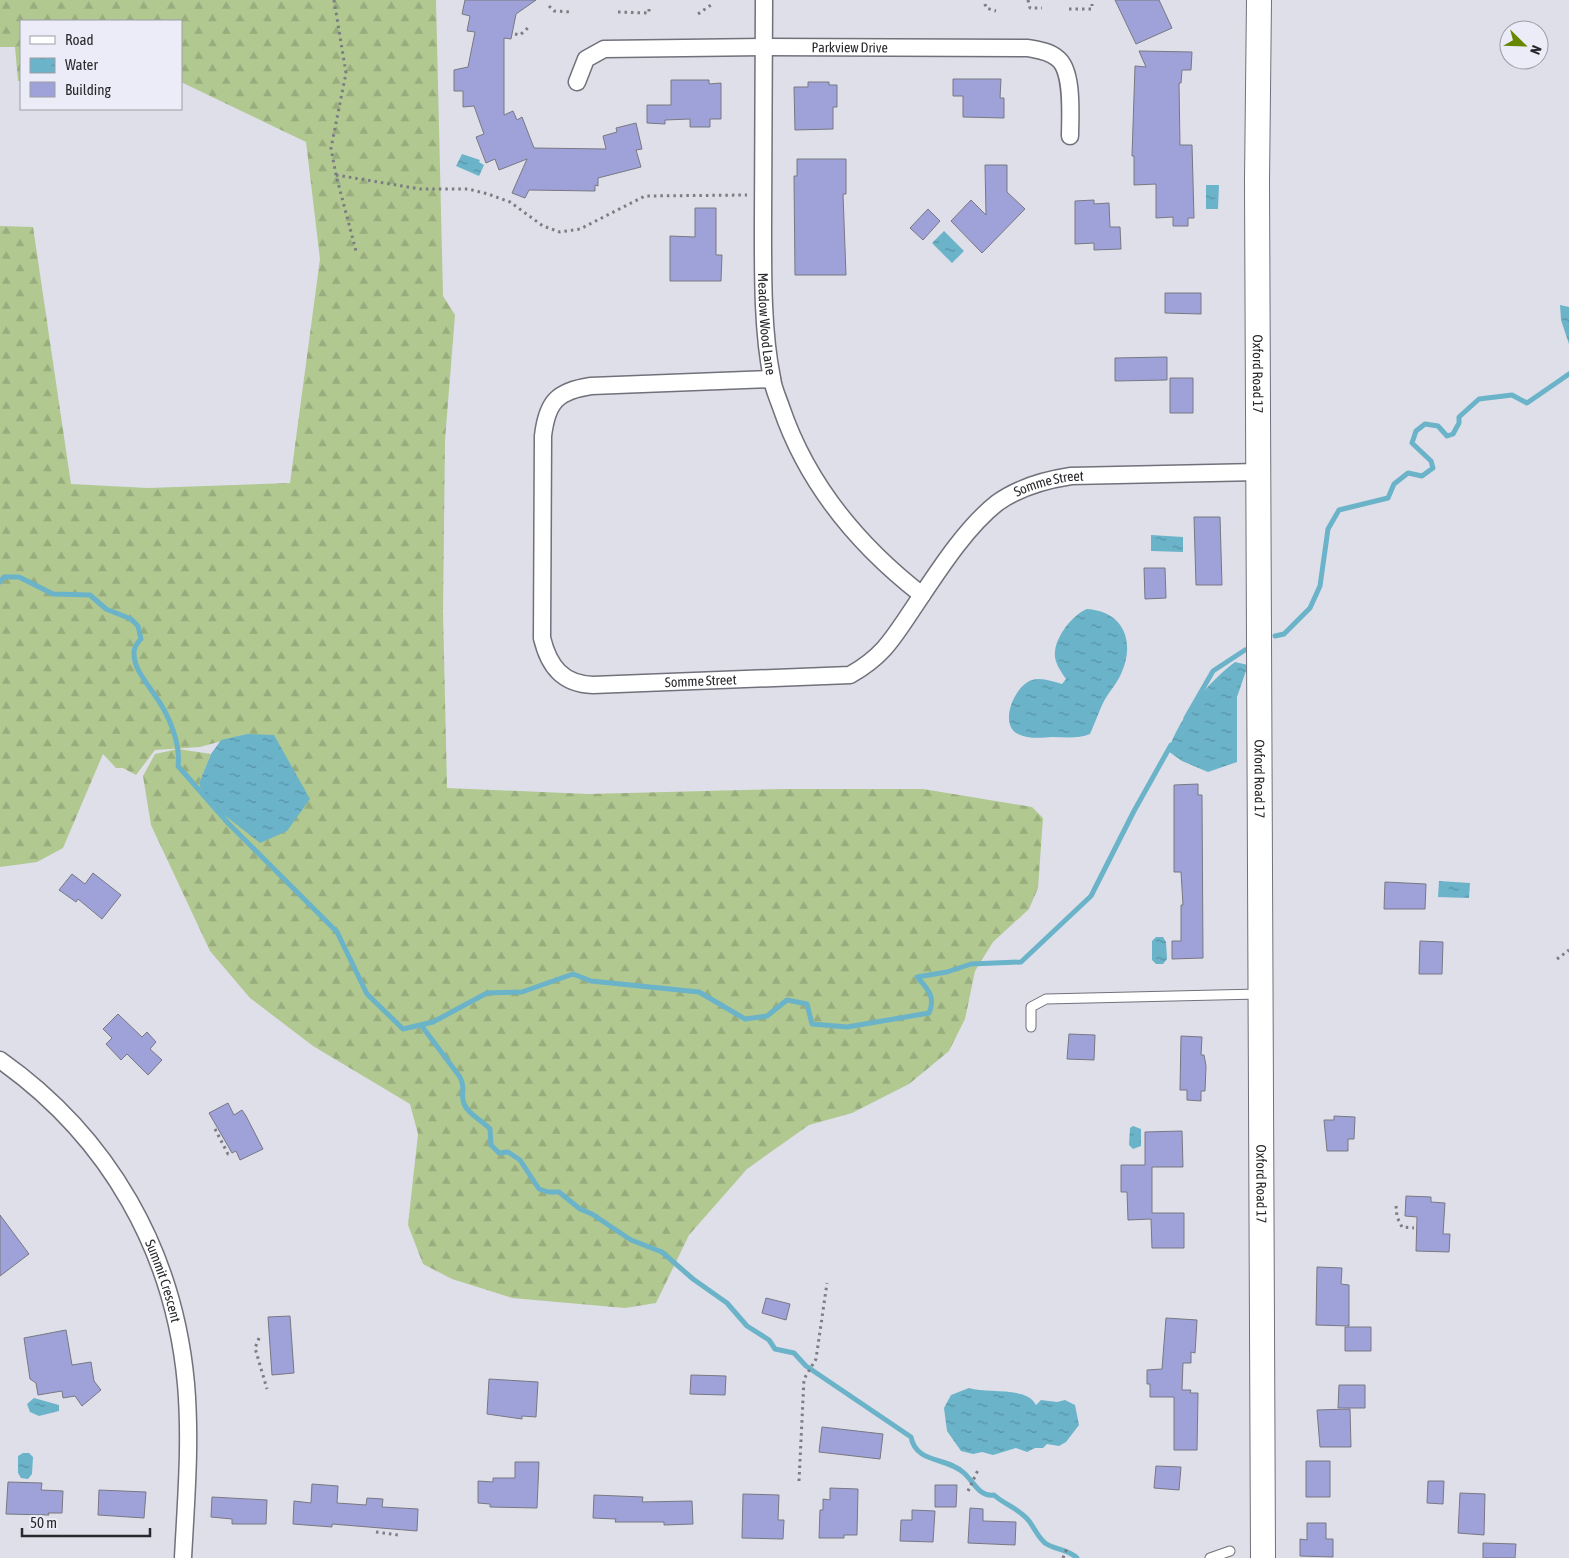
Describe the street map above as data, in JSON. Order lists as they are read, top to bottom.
{
  "streets": {
    "main road": ["Oxford Road 17"],
    "street": [
      "Parkview Drive",
      "Meadow Wood Lane",
      "Somme Street",
      "Summit Crescent"
    ]
  },
  "crossings": [
    ["Parkview Drive", "Meadow Wood Lane"],
    ["Meadow Wood Lane", "Somme Street"],
    ["Oxford Road 17", "Somme Street"]
  ],
  "legend": ["Road", "Water", "Building"],
  "scale_bar": "50 m",
  "north": "bottom right"
}
